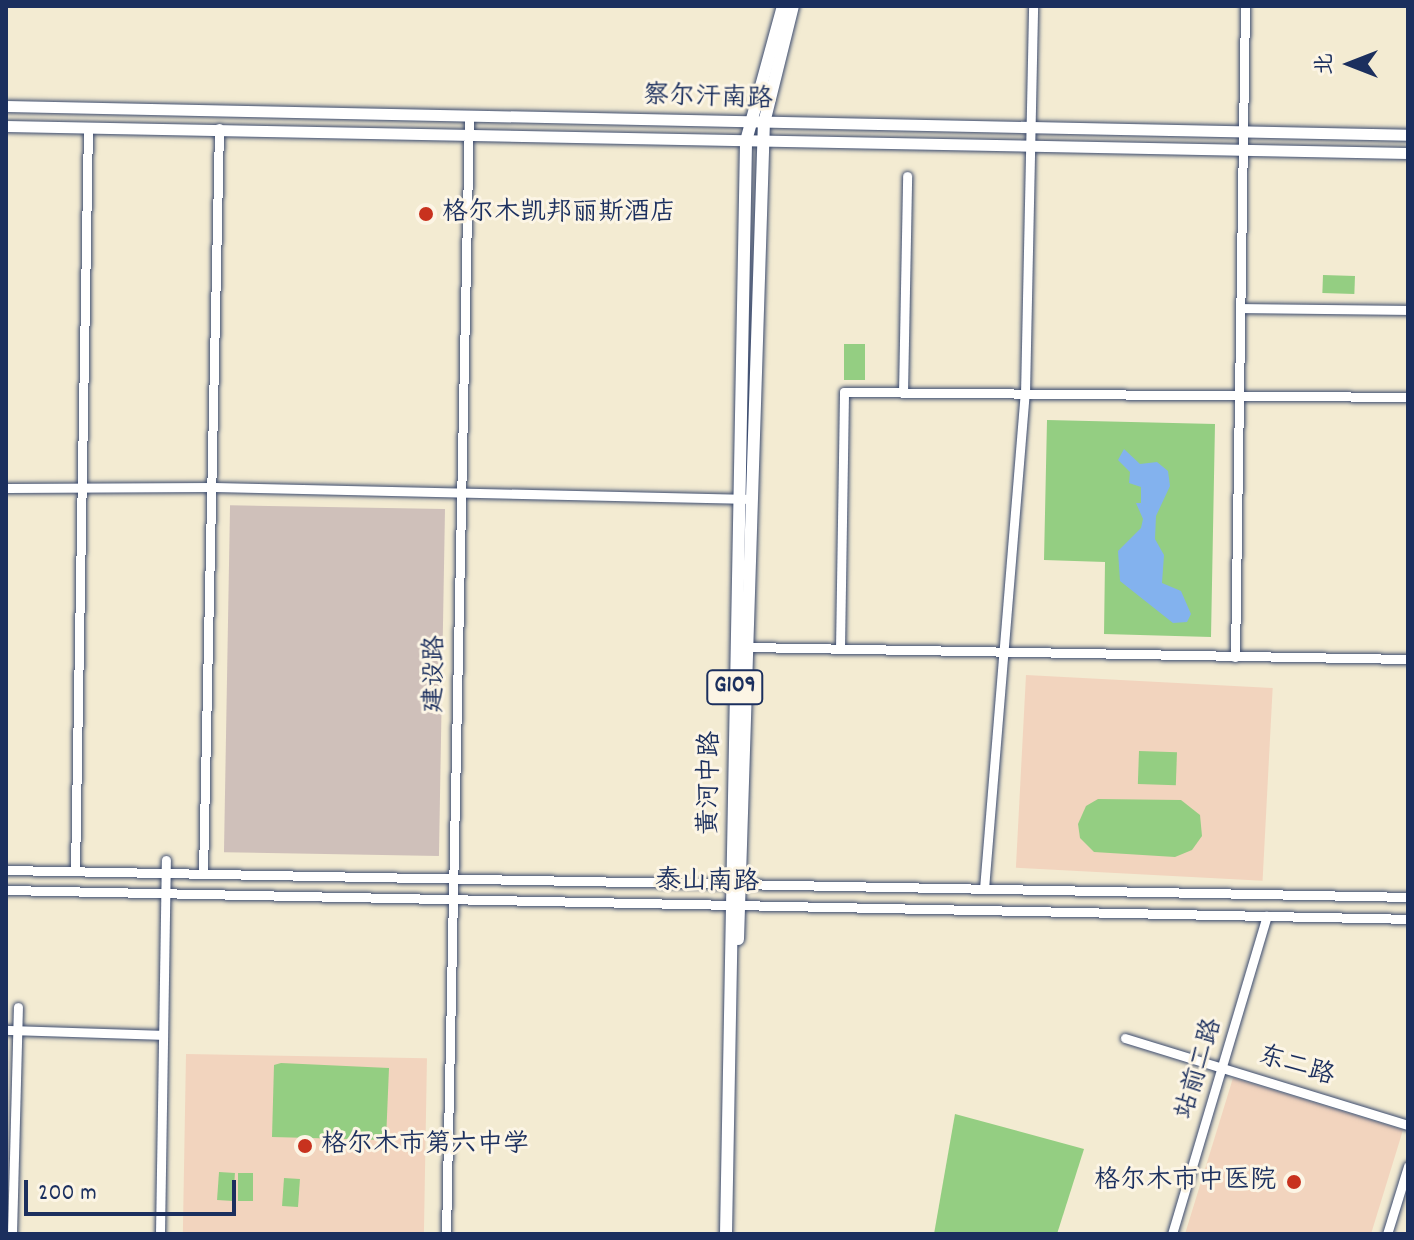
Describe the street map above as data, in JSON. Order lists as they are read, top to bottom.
{
  "streets": {
    "highway": ["G109", "黄河中路"],
    "main road": ["察尔汗南路"],
    "street": [
      "建设路",
      "泰山南路",
      "东二路",
      "站前二路"
    ]
  },
  "crossings": [
    ["察尔汗南路", "建设路"],
    ["察尔汗南路", "G109"],
    ["察尔汗南路", "黄河中路"],
    ["建设路", "泰山南路"],
    ["G109", "黄河中路"],
    ["黄河中路", "泰山南路"],
    ["泰山南路", "站前二路"],
    ["东二路", "站前二路"]
  ],
  "places": ["格尔木凯邦丽斯酒店", "格尔木市第六中学", "格尔木市中医院"],
  "scale_bar": "200 m",
  "north": "left"
}
